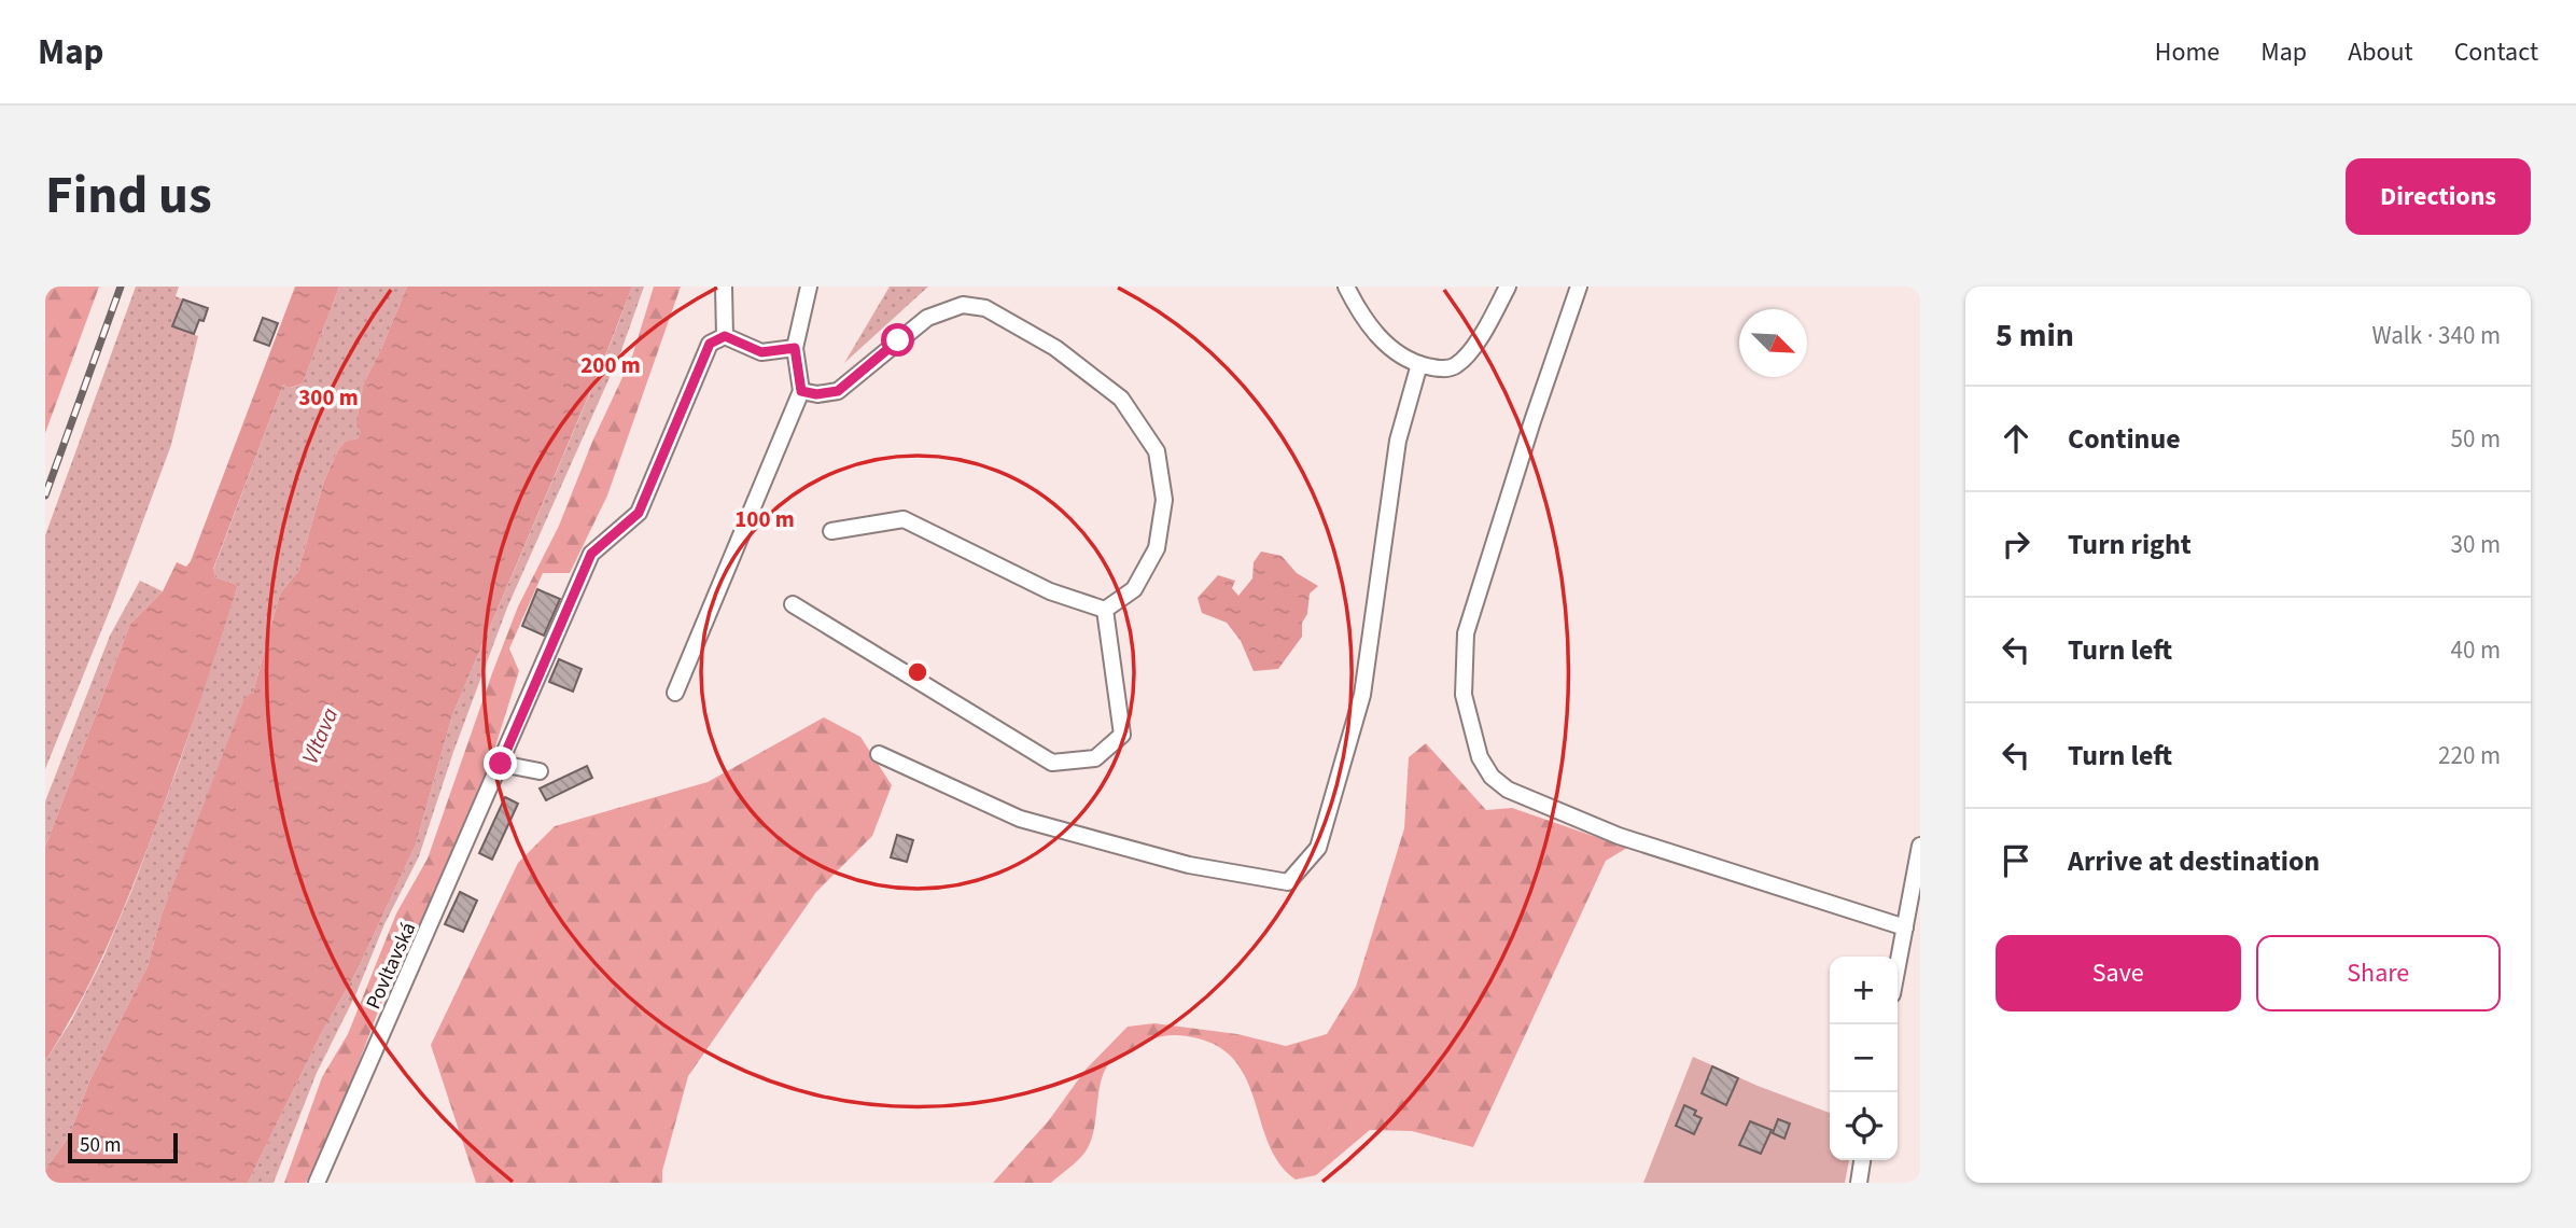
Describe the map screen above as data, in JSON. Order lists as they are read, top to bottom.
{
  "streets": {
    "street": ["Povltavská"]
  },
  "water": ["Vltava"],
  "scale_bar": "50 m",
  "north": "bottom right",
  "page": {
    "header": "Map",
    "nav": [
      "Home",
      "Map",
      "About",
      "Contact"
    ],
    "title": "Find us",
    "buttons": [
      "Directions",
      ["Save", "Share"]
    ],
    "heading": ["5 min", "Walk · 340 m"],
    "list": [
      ["Continue", "50 m"],
      ["Turn right", "30 m"],
      ["Turn left", "40 m"],
      ["Turn left", "220 m"],
      "Arrive at destination"
    ],
    "map_buttons": ["+", "−"],
    "scale": "50 m"
  },
  "rings": ["200 m", "300 m", "100 m"]
}
